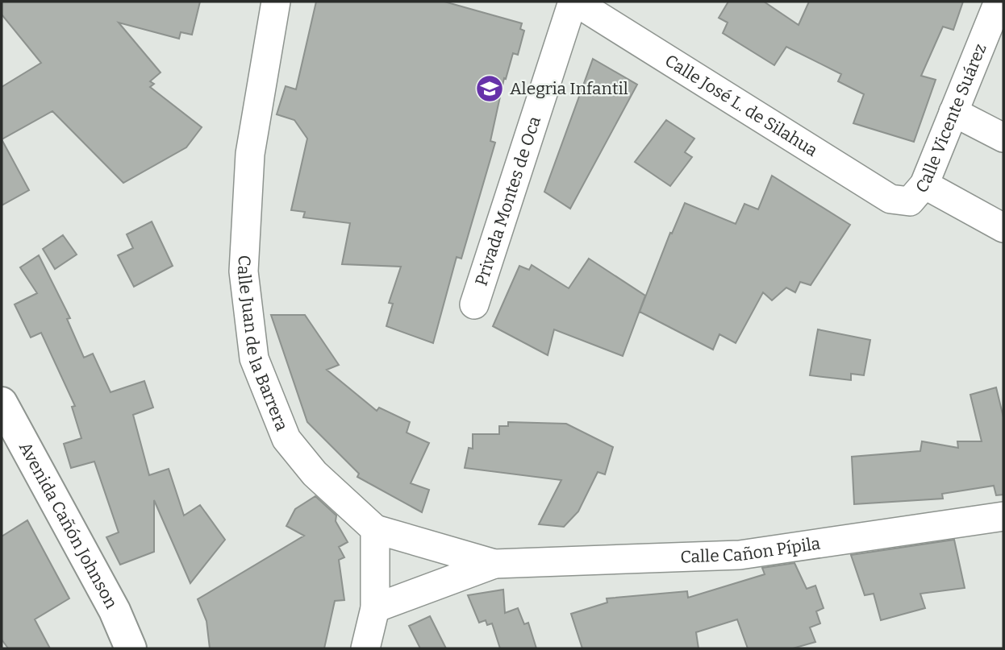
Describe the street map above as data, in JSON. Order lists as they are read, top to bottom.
{
  "streets": {
    "main road": ["Avenida Cañón Johnson"],
    "street": [
      "Calle José L. de Silahua",
      "Calle Vicente Suárez",
      "Privada Montes de Oca",
      "Calle Juan de la Barrera",
      "Calle Cañon Pípila"
    ]
  },
  "crossings": [
    ["Calle José L. de Silahua", "Calle Vicente Suárez"],
    ["Calle José L. de Silahua", "Privada Montes de Oca"],
    ["Calle Juan de la Barrera", "Calle Cañon Pípila"]
  ],
  "places": {
    "school or university": ["Alegria Infantil"]
  }
}
